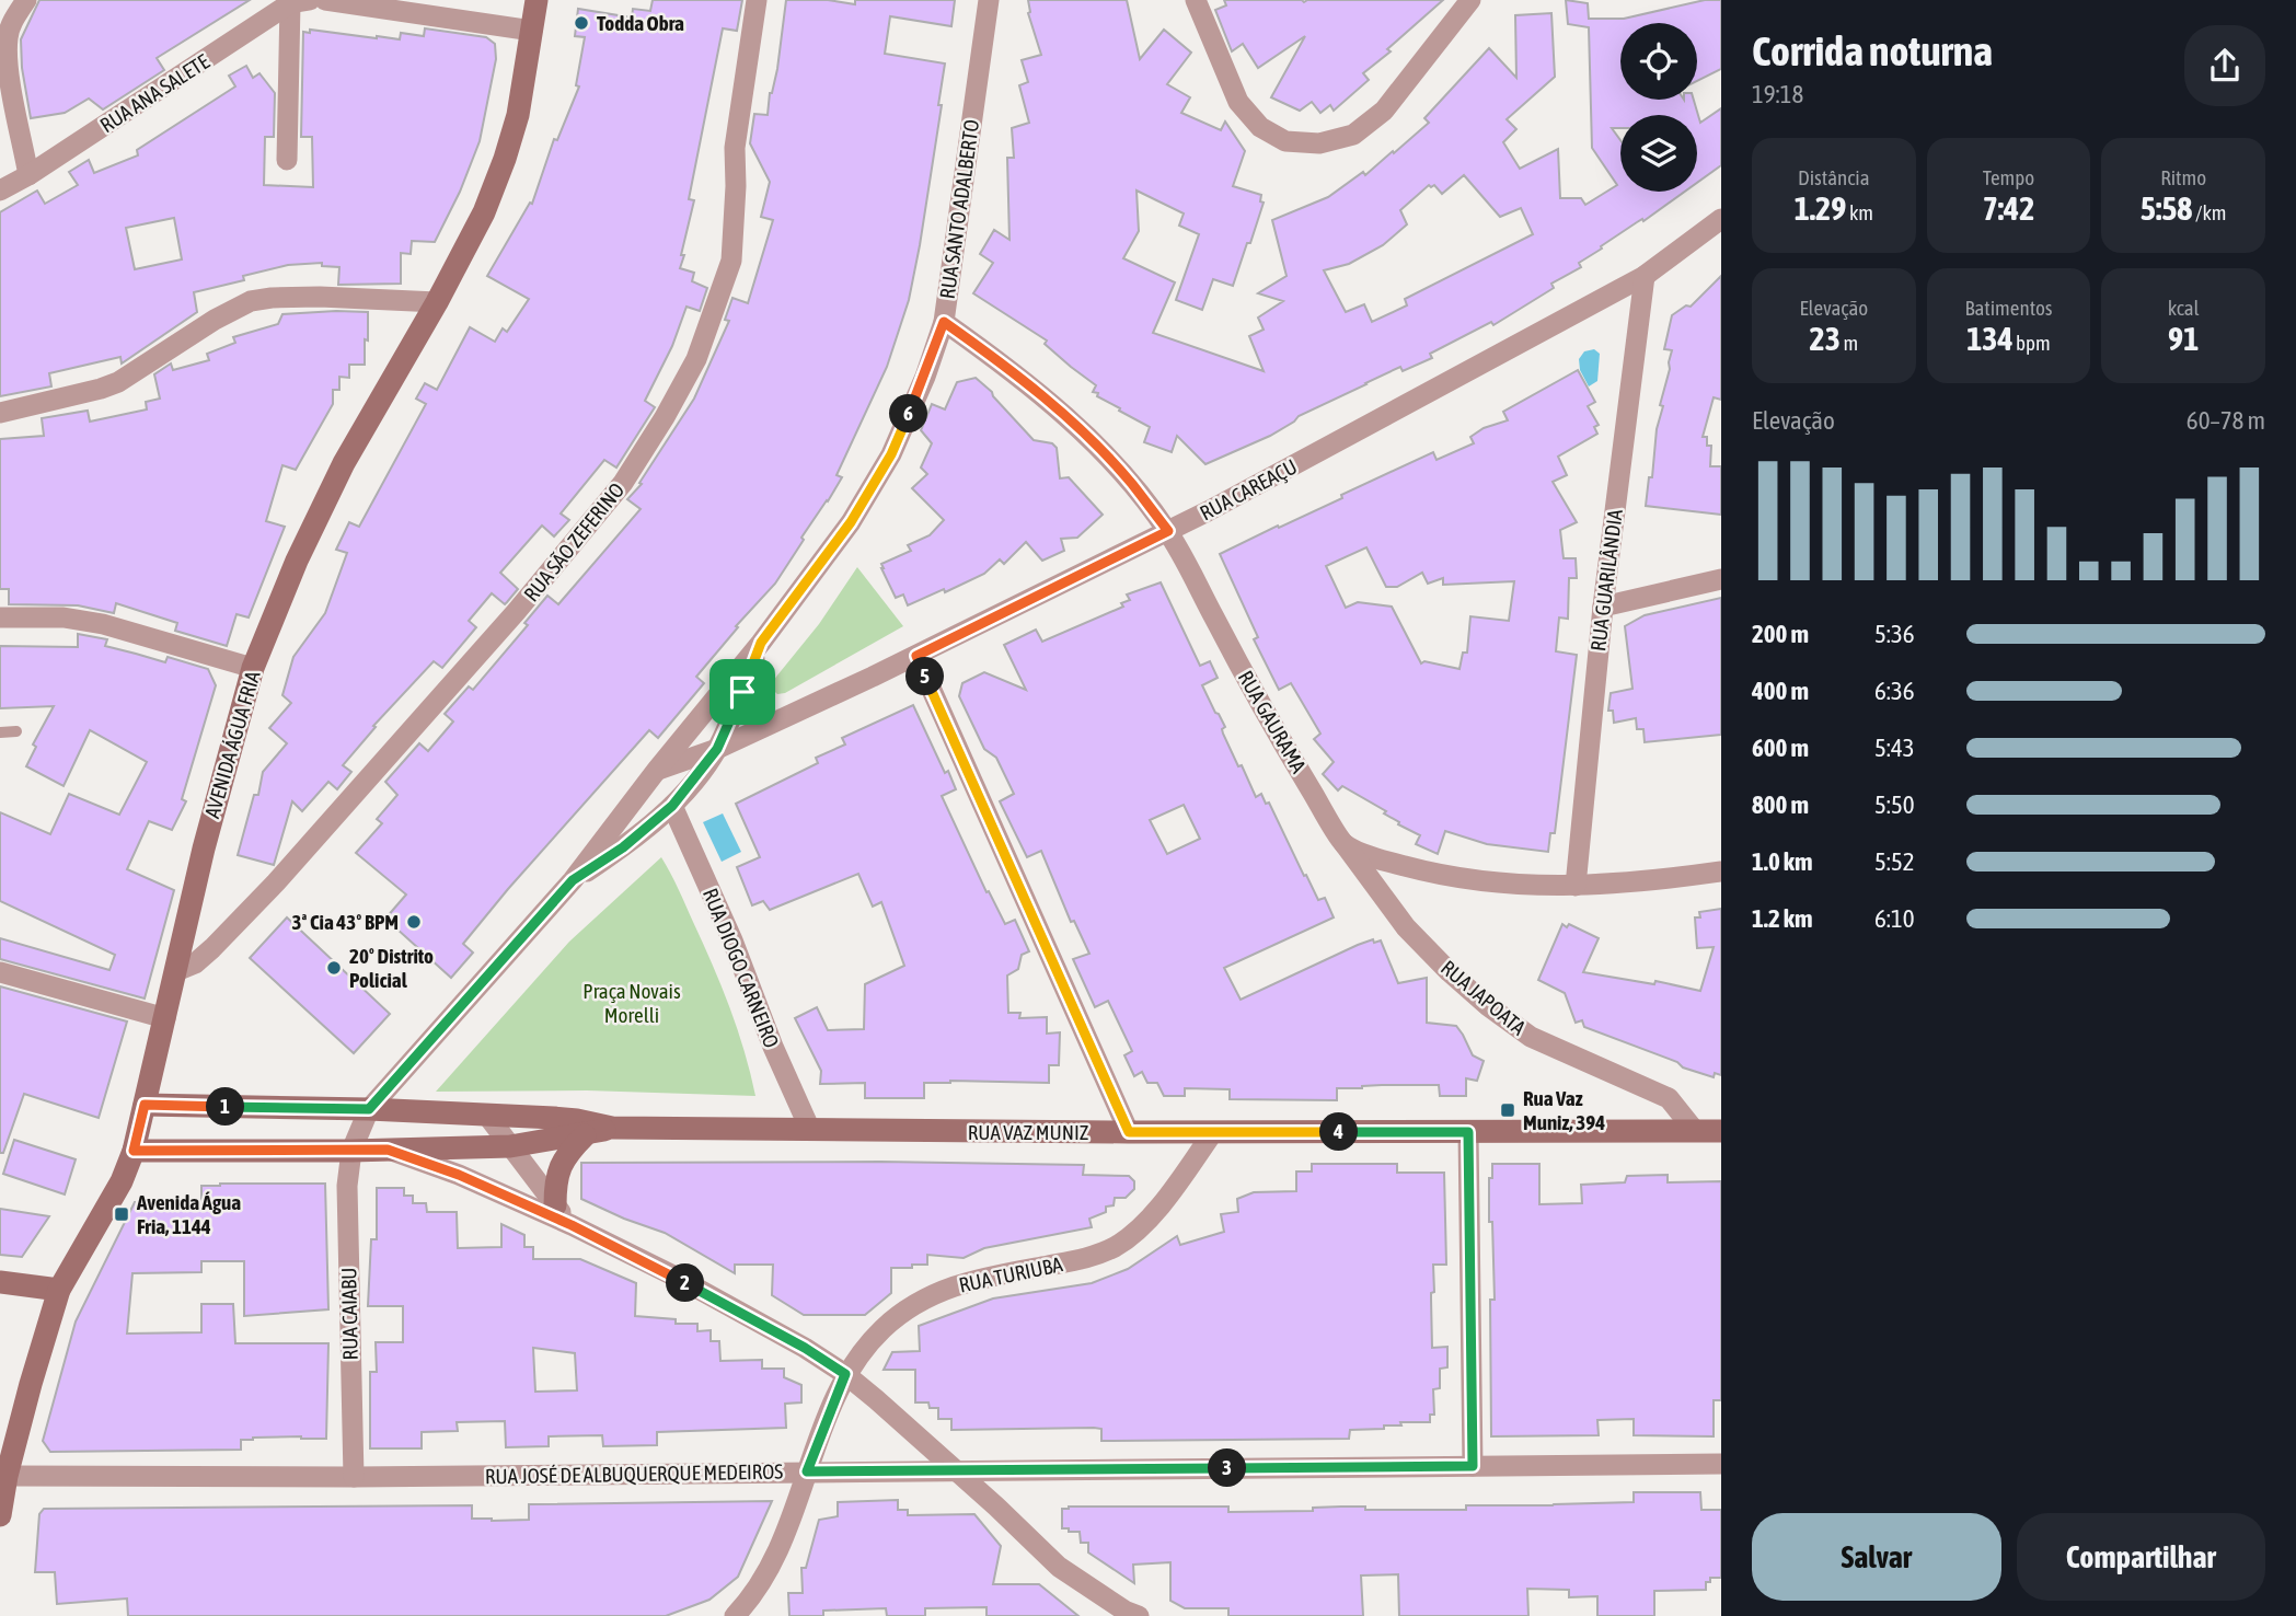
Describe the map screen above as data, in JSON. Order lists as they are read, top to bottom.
{
  "streets": {
    "street": [
      "RUA ANA SALETE",
      "RUA SANTO ADALBERTO",
      "RUA CAREAÇU",
      "RUA SÃO ZEFERINO",
      "RUA GUARILÂNDIA",
      "RUA GAURAMA",
      "AVENIDA ÁGUA FRIA",
      "RUA DIOGO CARNEIRO",
      "RUA JAPOATA",
      "RUA VAZ MUNIZ",
      "RUA TURIUBA",
      "RUA CAIABU",
      "RUA JOSÉ DE ALBUQUERQUE MEDEIROS"
    ]
  },
  "crossings": [
    ["RUA SANTO ADALBERTO", "RUA CAREAÇU"],
    ["RUA SANTO ADALBERTO", "RUA GAURAMA"],
    ["RUA CAREAÇU", "RUA GUARILÂNDIA"],
    ["RUA CAREAÇU", "RUA GAURAMA"],
    ["RUA SÃO ZEFERINO", "AVENIDA ÁGUA FRIA"],
    ["RUA GAURAMA", "RUA JAPOATA"],
    ["AVENIDA ÁGUA FRIA", "RUA VAZ MUNIZ"],
    ["AVENIDA ÁGUA FRIA", "RUA JOSÉ DE ALBUQUERQUE MEDEIROS"],
    ["RUA DIOGO CARNEIRO", "RUA VAZ MUNIZ"],
    ["RUA JAPOATA", "RUA VAZ MUNIZ"],
    ["RUA VAZ MUNIZ", "RUA TURIUBA"],
    ["RUA VAZ MUNIZ", "RUA CAIABU"],
    ["RUA TURIUBA", "RUA JOSÉ DE ALBUQUERQUE MEDEIROS"],
    ["RUA CAIABU", "RUA JOSÉ DE ALBUQUERQUE MEDEIROS"]
  ],
  "parks": ["Praça Novais Morelli"],
  "places": {
    "other": ["Todda Obra", "3ª Cia 43º BPM", "20º Distrito Policial"],
    "transit": ["Rua Vaz Muniz, 394", "Avenida Água Fria, 1144"]
  },
  "page": {
    "heading": ["Corrida noturna", "19:18"],
    "stats": [
      ["Distância", "1.29 km"],
      ["Tempo", "7:42"],
      ["Ritmo", "5:58 /km"],
      ["Elevação", "23 m"],
      ["Batimentos", "134 bpm"],
      ["kcal", "91"]
    ],
    "chart": ["Elevação", "60–78 m"],
    "pins": [
      "6",
      "5",
      "1",
      "4",
      "2",
      "3"
    ],
    "list": [
      {
        "name": "200 m",
        "note": "5:36"
      },
      {
        "name": "400 m",
        "note": "6:36"
      },
      {
        "name": "600 m",
        "note": "5:43"
      },
      {
        "name": "800 m",
        "note": "5:50"
      },
      {
        "name": "1.0 km",
        "note": "5:52"
      },
      {
        "name": "1.2 km",
        "note": "6:10"
      }
    ],
    "buttons": ["Salvar", "Compartilhar"]
  }
}
